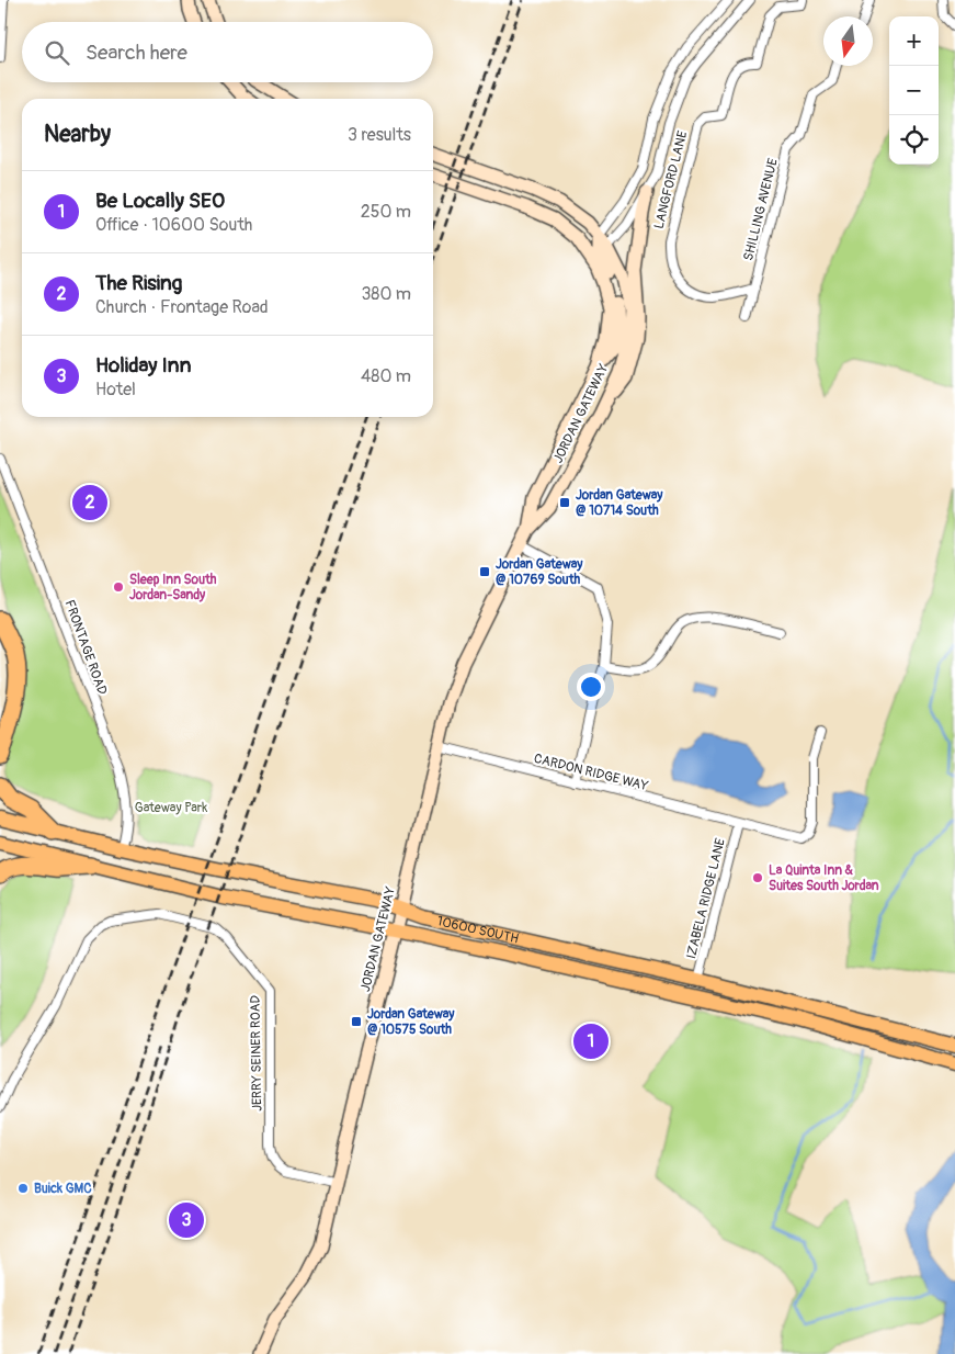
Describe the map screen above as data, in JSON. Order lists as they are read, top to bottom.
{
  "streets": {
    "main road": ["JORDAN GATEWAY", "10600 SOUTH"],
    "street": [
      "LANGFORD LANE",
      "SHILLING AVENUE",
      "FRONTAGE ROAD",
      "CARDON RIDGE WAY",
      "IZABELA RIDGE LANE",
      "JERRY SEINER ROAD"
    ]
  },
  "crossings": [
    ["LANGFORD LANE", "SHILLING AVENUE"],
    ["JORDAN GATEWAY", "CARDON RIDGE WAY"],
    ["JORDAN GATEWAY", "10600 SOUTH"],
    ["JORDAN GATEWAY", "JERRY SEINER ROAD"],
    ["FRONTAGE ROAD", "10600 SOUTH"],
    ["CARDON RIDGE WAY", "IZABELA RIDGE LANE"],
    ["IZABELA RIDGE LANE", "10600 SOUTH"]
  ],
  "parks": ["Gateway Park"],
  "places": {
    "transit": ["Jordan Gateway @ 10714 South", "Jordan Gateway @ 10769 South", "Jordan Gateway @ 10575 South"],
    "other": ["Sleep Inn South Jordan-Sandy", "La Quinta Inn & Suites South Jordan", "Buick GMC"]
  },
  "north": "bottom",
  "page": {
    "map_buttons": ["+", "−"],
    "search": "Search here",
    "heading": ["Nearby", "3 results"],
    "list": [
      {
        "mark": "1",
        "name": "Be Locally SEO",
        "note": "Office · 10600 South",
        "value": "250 m"
      },
      {
        "mark": "2",
        "name": "The Rising",
        "note": "Church · Frontage Road",
        "value": "380 m"
      },
      {
        "mark": "3",
        "name": "Holiday Inn",
        "note": "Hotel",
        "value": "480 m"
      }
    ],
    "pins": ["2", "1", "3"]
  }
}
